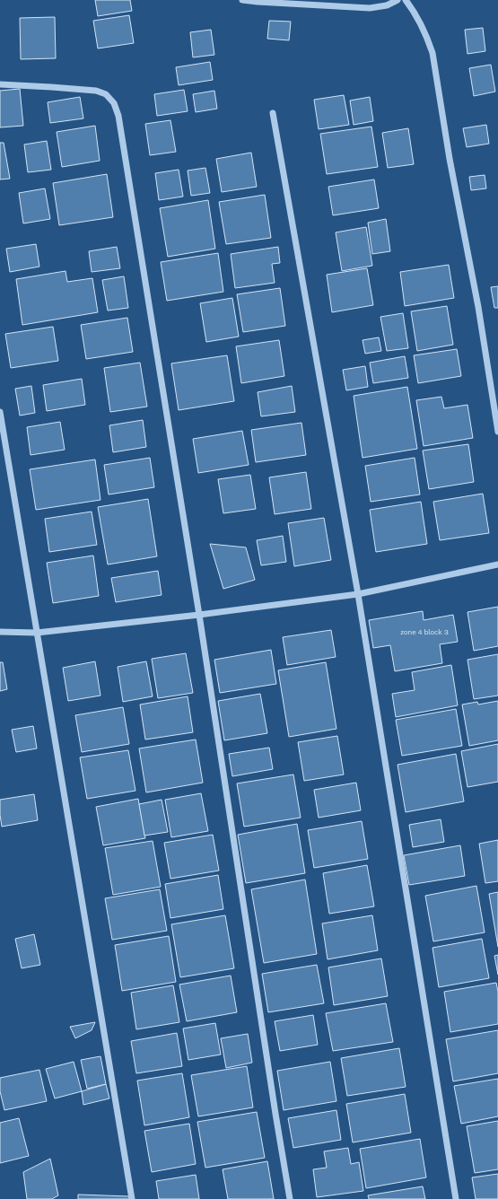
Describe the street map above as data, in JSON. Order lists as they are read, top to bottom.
{
  "house_numbers": ["zone 4 block 3"]
}
